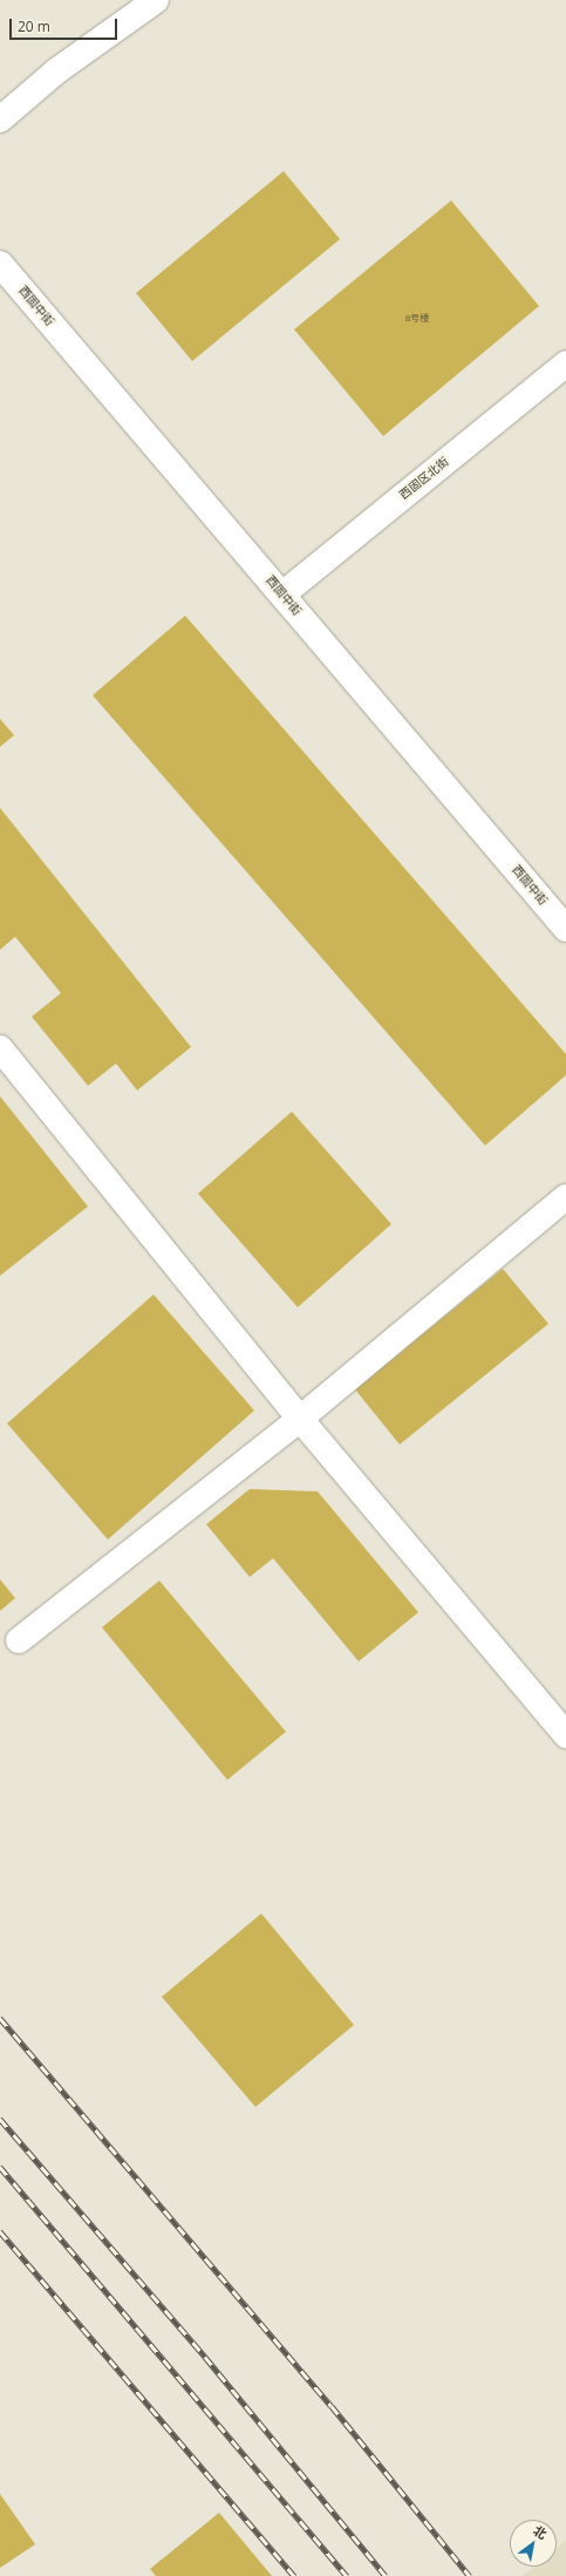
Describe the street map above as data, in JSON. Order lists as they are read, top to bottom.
{
  "streets": {
    "street": ["西固中街", "西固区北街"]
  },
  "crossings": [
    ["西固中街", "西固区北街"]
  ],
  "house_numbers": ["8号楼"],
  "scale_bar": "20 m",
  "north": "top right"
}
